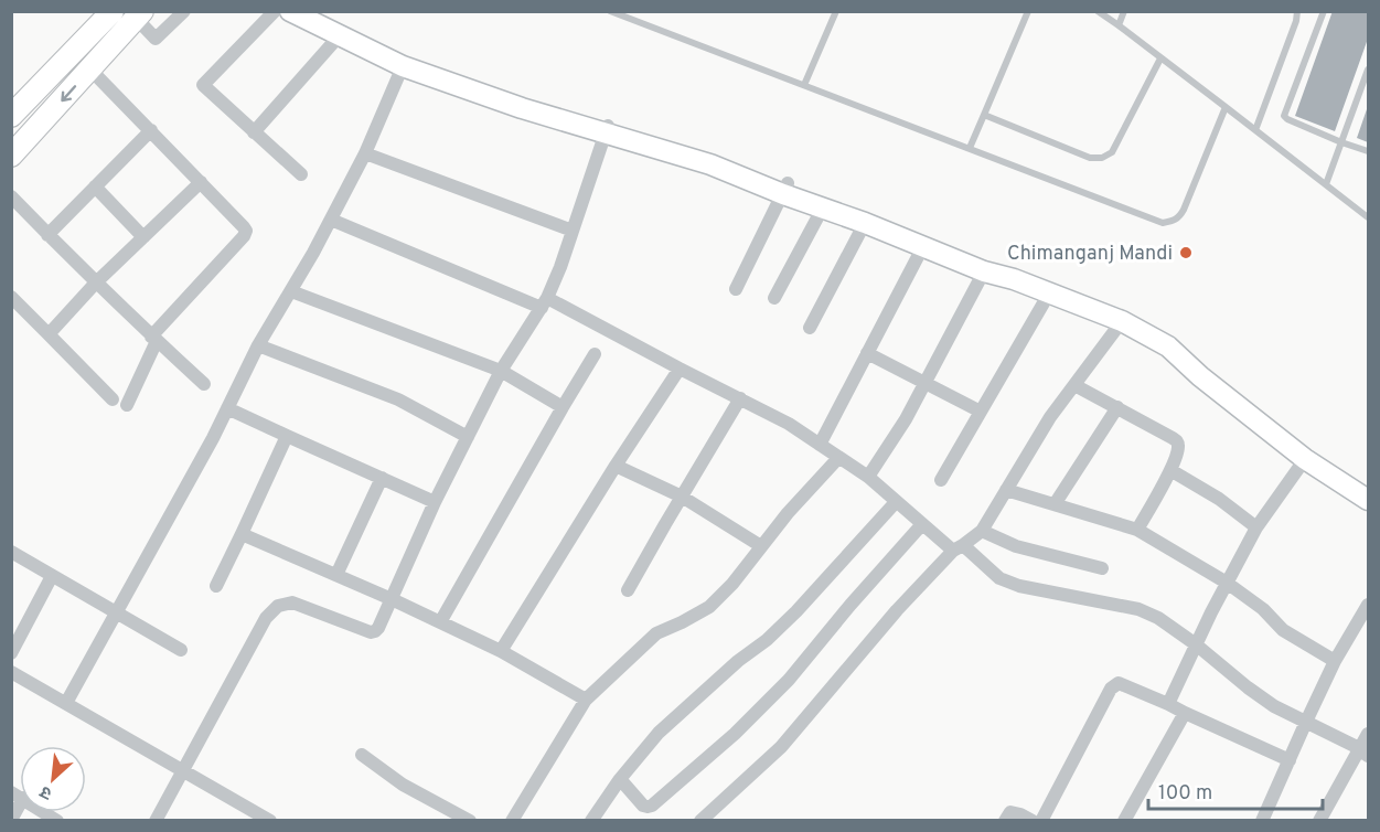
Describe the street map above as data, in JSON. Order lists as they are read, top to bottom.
{
  "places": ["Chimanganj Mandi"],
  "scale_bar": "100 m",
  "north": "bottom left"
}
